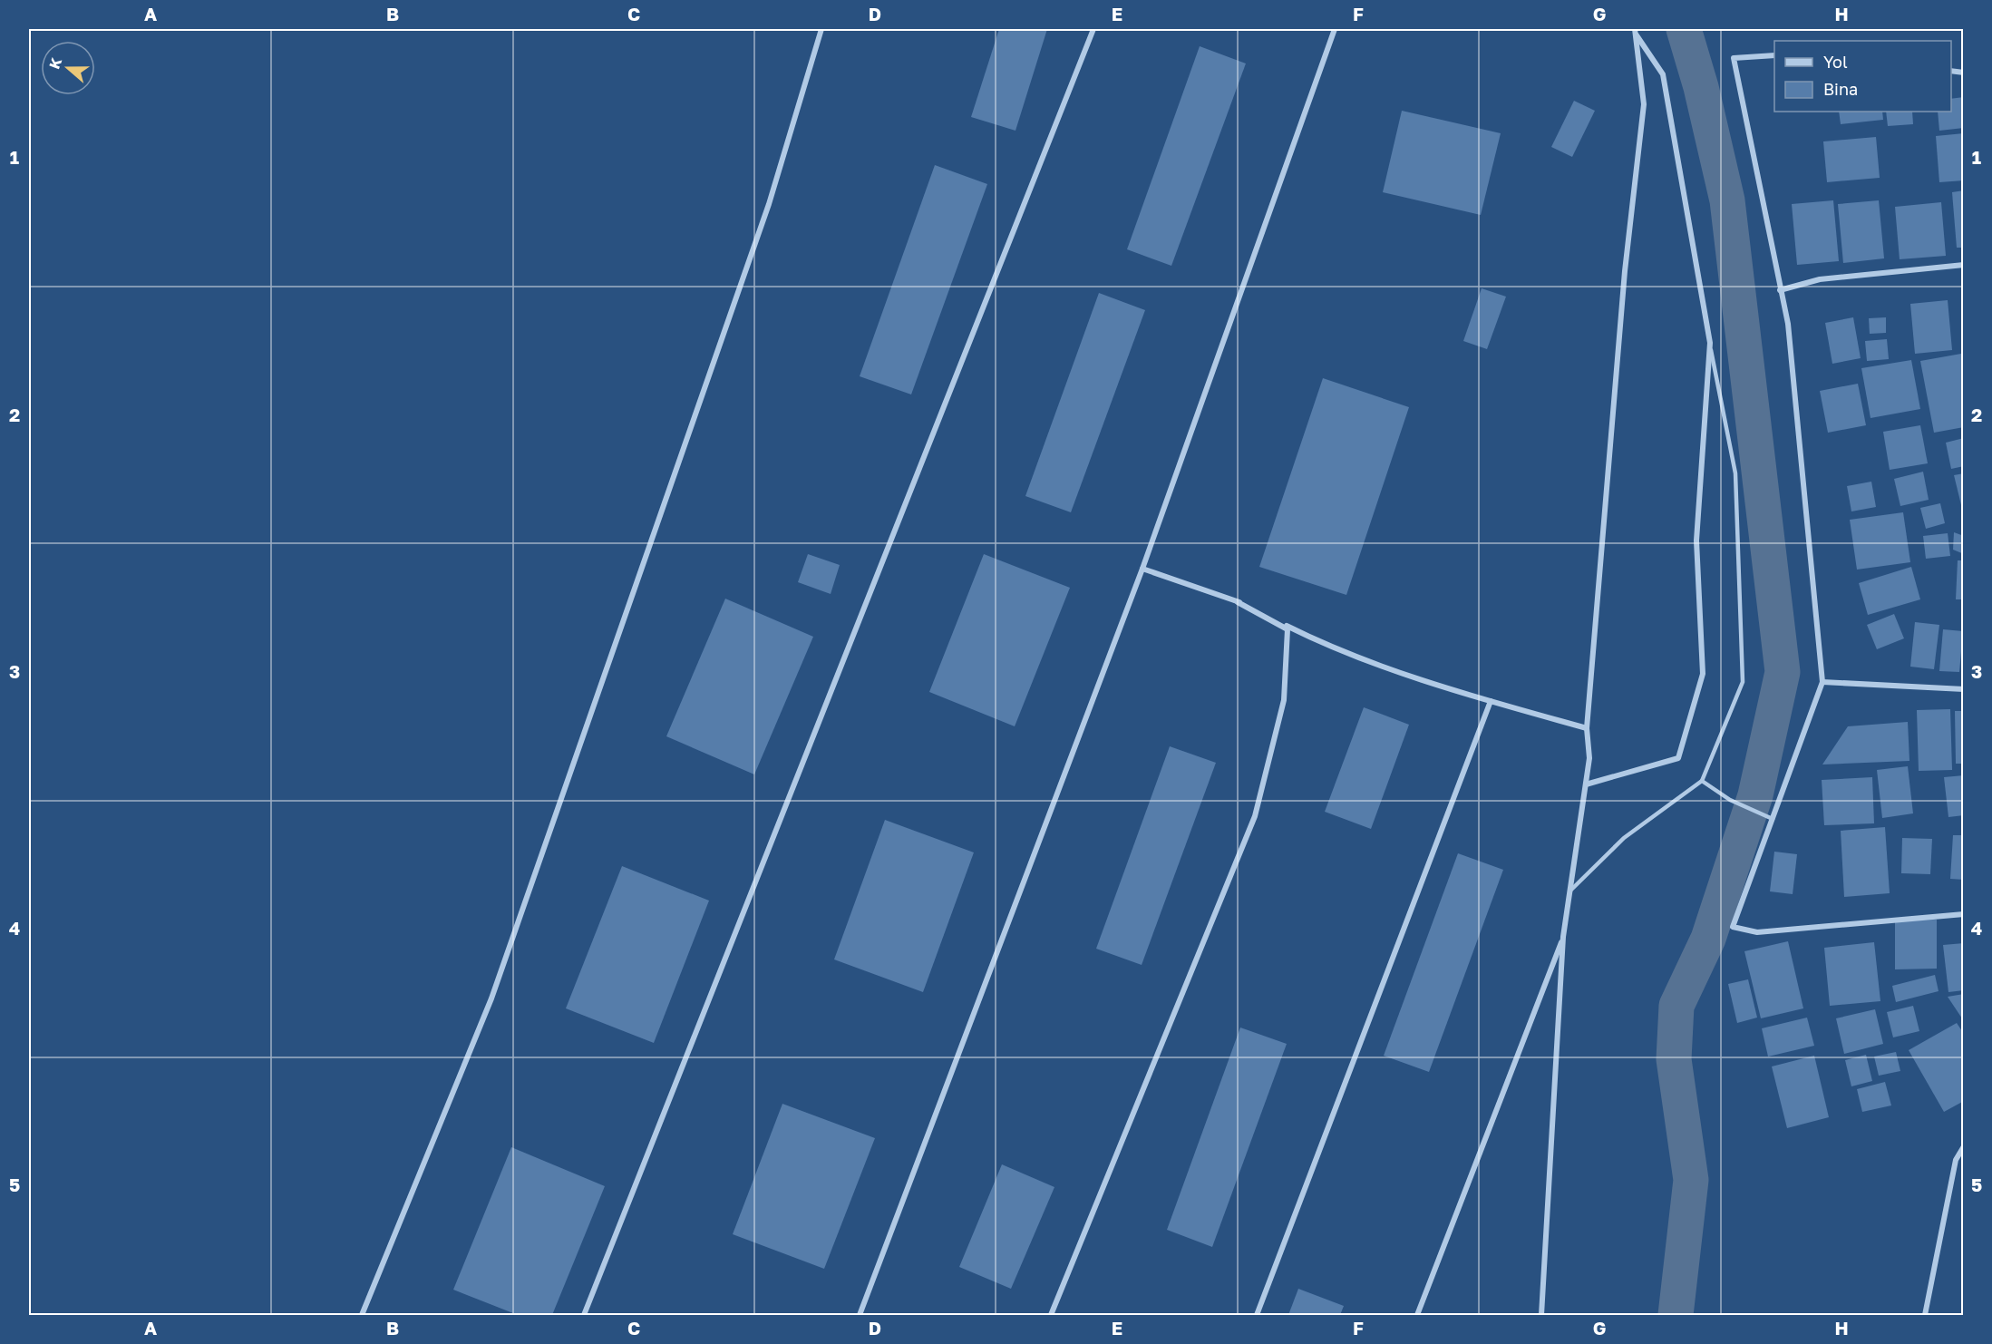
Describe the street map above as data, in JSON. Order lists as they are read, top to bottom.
{
  "legend": ["Yol", "Bina"],
  "north": "left",
  "grid": {
    "columns": [
      "A",
      "B",
      "C",
      "D",
      "E",
      "F",
      "G",
      "H"
    ],
    "rows": [
      "1",
      "2",
      "3",
      "4",
      "5"
    ]
  }
}
